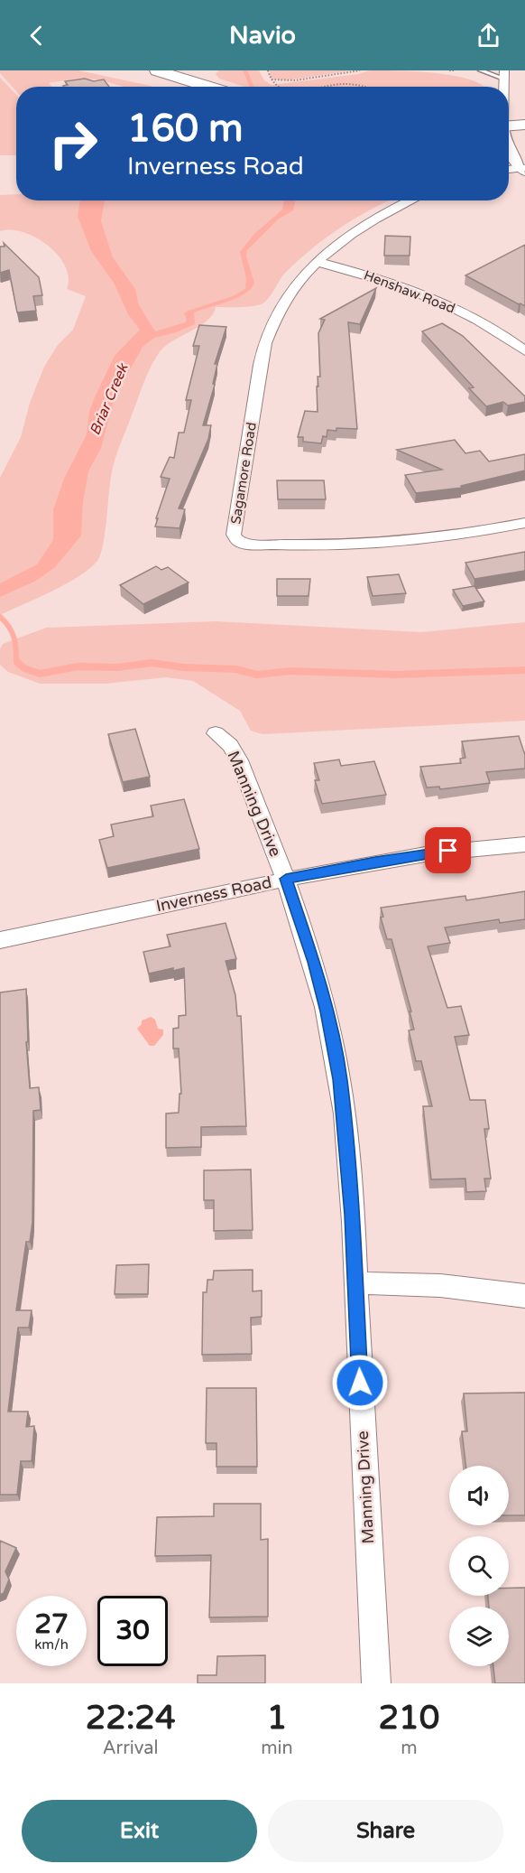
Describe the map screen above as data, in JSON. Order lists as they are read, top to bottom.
{
  "streets": {
    "street": [
      "Henshaw Road",
      "Sagamore Road",
      "Manning Drive",
      "Inverness Road"
    ]
  },
  "crossings": [
    ["Henshaw Road", "Sagamore Road"],
    ["Manning Drive", "Inverness Road"]
  ],
  "water": ["Briar Creek"],
  "page": {
    "header": "Navio",
    "turn": ["160 m", "Inverness Road"],
    "speed": "27 km/h",
    "limit": "30",
    "eta": [
      "22:24",
      "Arrival",
      "1",
      "min",
      "210",
      "m"
    ],
    "buttons": ["Exit", "Share"]
  }
}
